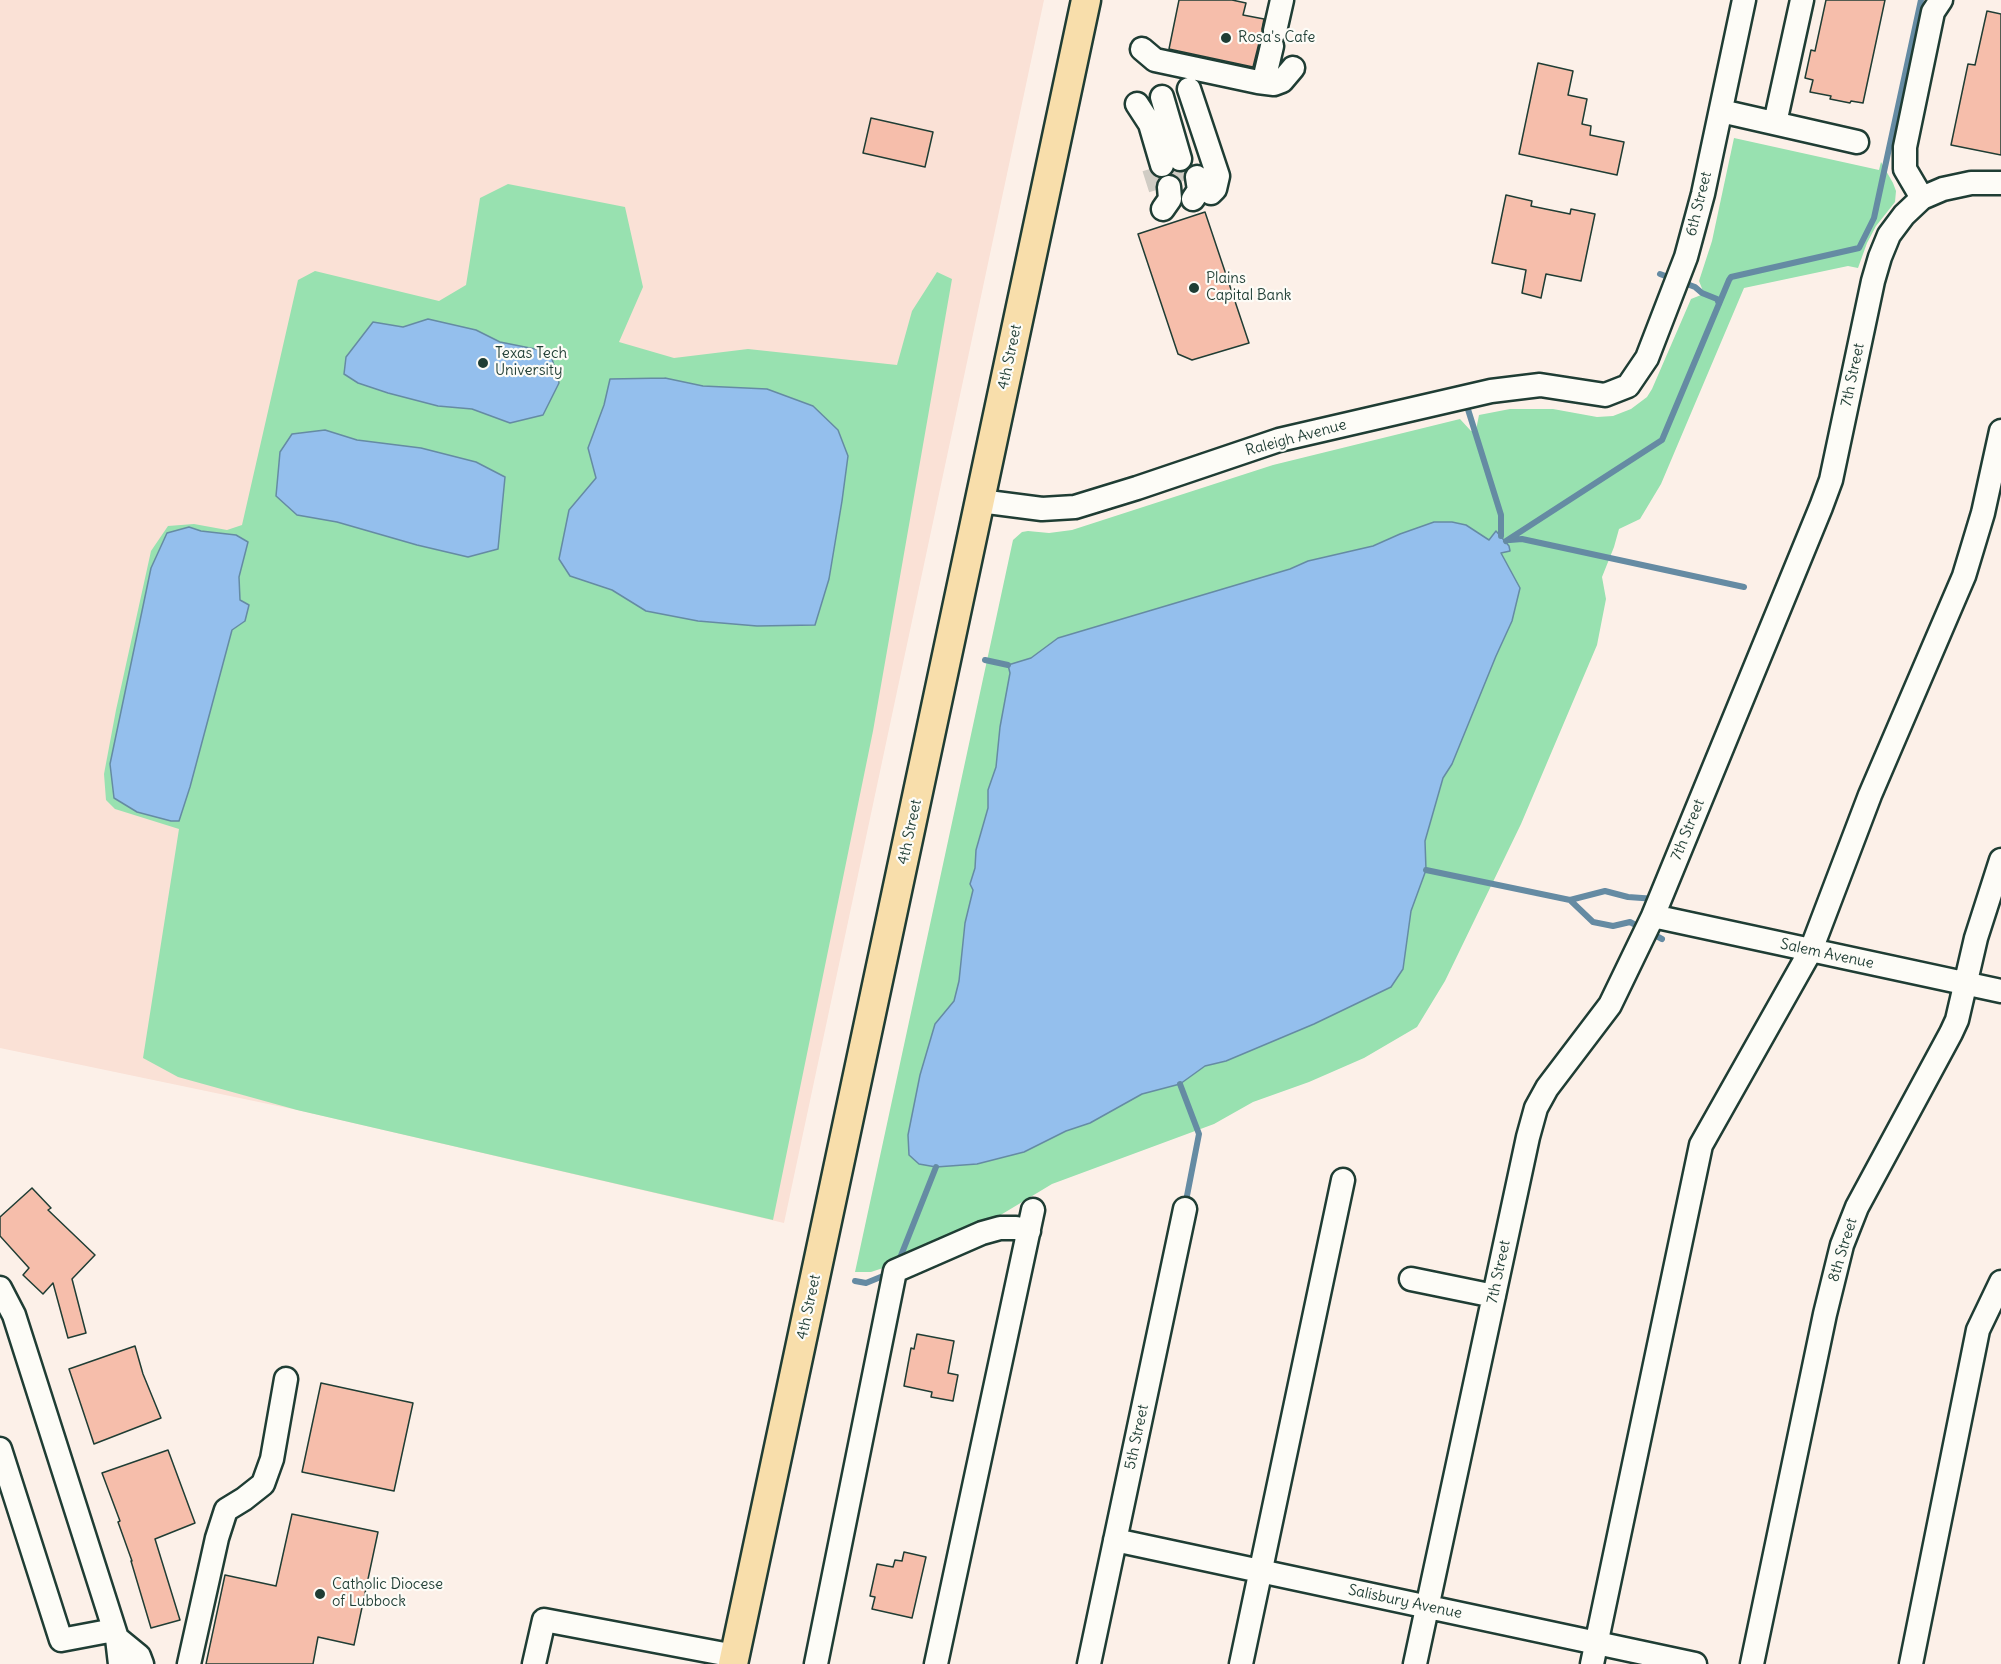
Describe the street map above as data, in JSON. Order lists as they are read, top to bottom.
{
  "streets": {
    "main road": ["4th Street"],
    "street": [
      "6th Street",
      "7th Street",
      "Raleigh Avenue",
      "Salem Avenue",
      "8th Street",
      "5th Street",
      "Salisbury Avenue"
    ]
  },
  "crossings": [
    ["6th Street", "Raleigh Avenue"],
    ["4th Street", "Raleigh Avenue"],
    ["7th Street", "Salem Avenue"],
    ["7th Street", "Salisbury Avenue"],
    ["Salem Avenue", "8th Street"],
    ["5th Street", "Salisbury Avenue"]
  ],
  "places": [
    "Rosa's Cafe",
    "Plains Capital Bank",
    "Texas Tech University",
    "Catholic Diocese of Lubbock"
  ]
}
